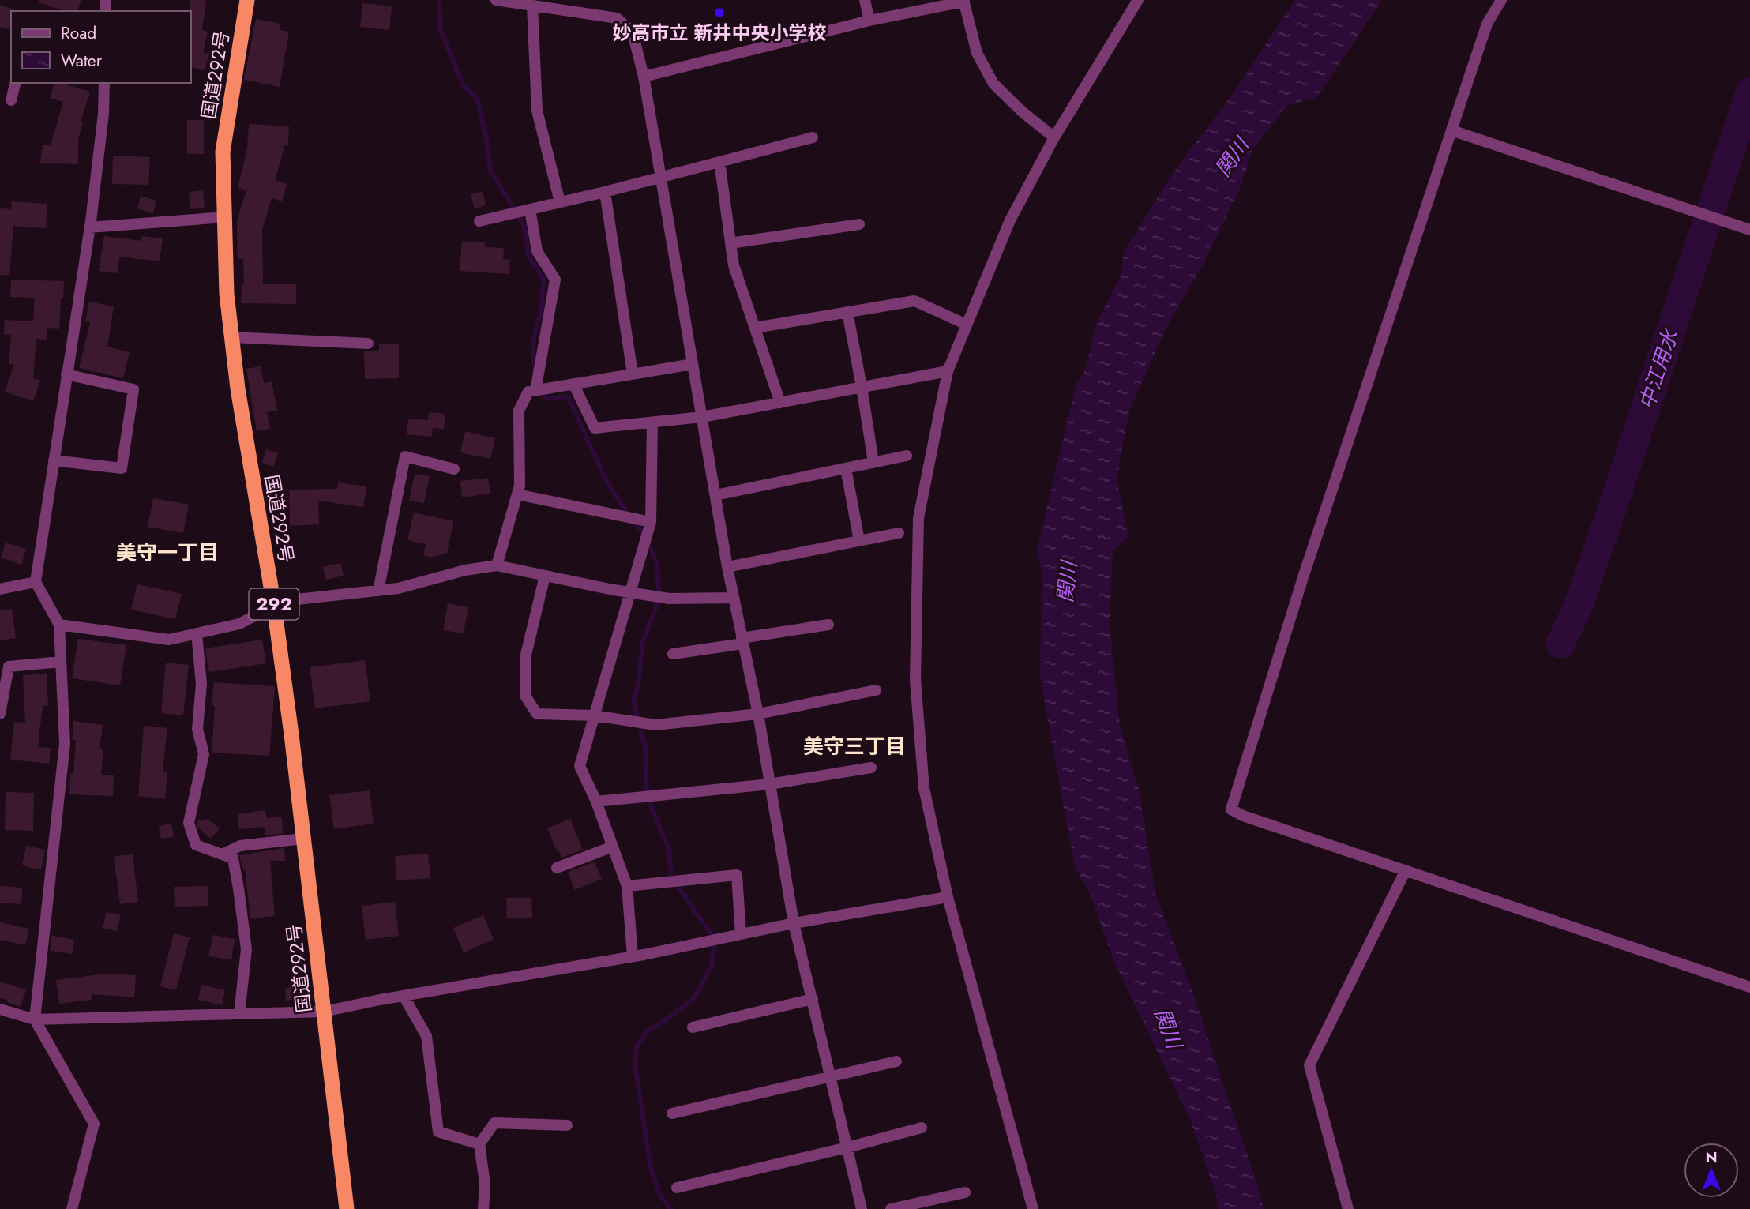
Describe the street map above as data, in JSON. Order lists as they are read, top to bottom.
{
  "streets": {
    "highway": ["国道292号", "292"]
  },
  "districts": ["美守一丁目", "美守三丁目"],
  "water": ["関川", "中江用水"],
  "places": ["妙高市立 新井中央小学校"],
  "legend": ["Road", "Water"],
  "north": "top"
}
